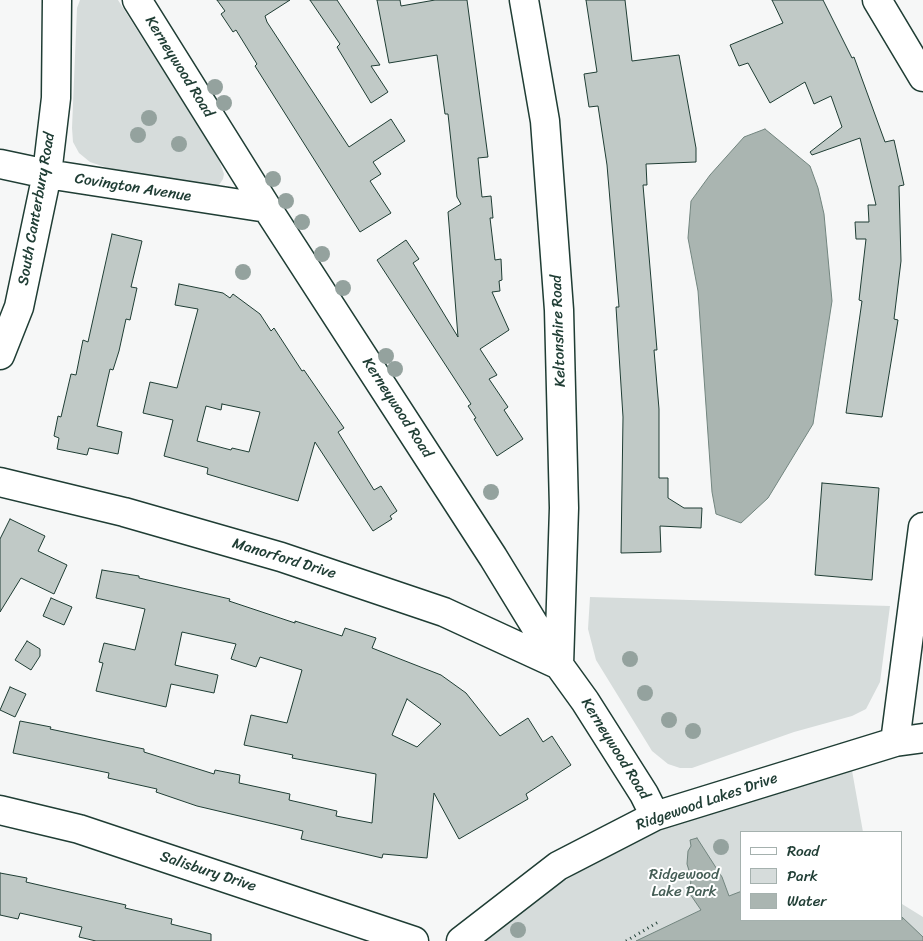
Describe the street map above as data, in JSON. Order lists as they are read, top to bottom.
{
  "streets": {
    "street": [
      "Kerneywood Road",
      "Covington Avenue",
      "South Canterbury Road",
      "Keltonshire Road",
      "Manorford Drive",
      "Ridgewood Lakes Drive",
      "Salisbury Drive"
    ]
  },
  "crossings": [
    ["Kerneywood Road", "Covington Avenue"],
    ["Kerneywood Road", "Keltonshire Road"],
    ["Kerneywood Road", "Manorford Drive"],
    ["Kerneywood Road", "Ridgewood Lakes Drive"],
    ["Covington Avenue", "South Canterbury Road"],
    ["Keltonshire Road", "Manorford Drive"]
  ],
  "parks": ["Ridgewood Lake Park"],
  "legend": ["Road", "Park", "Water"]
}
